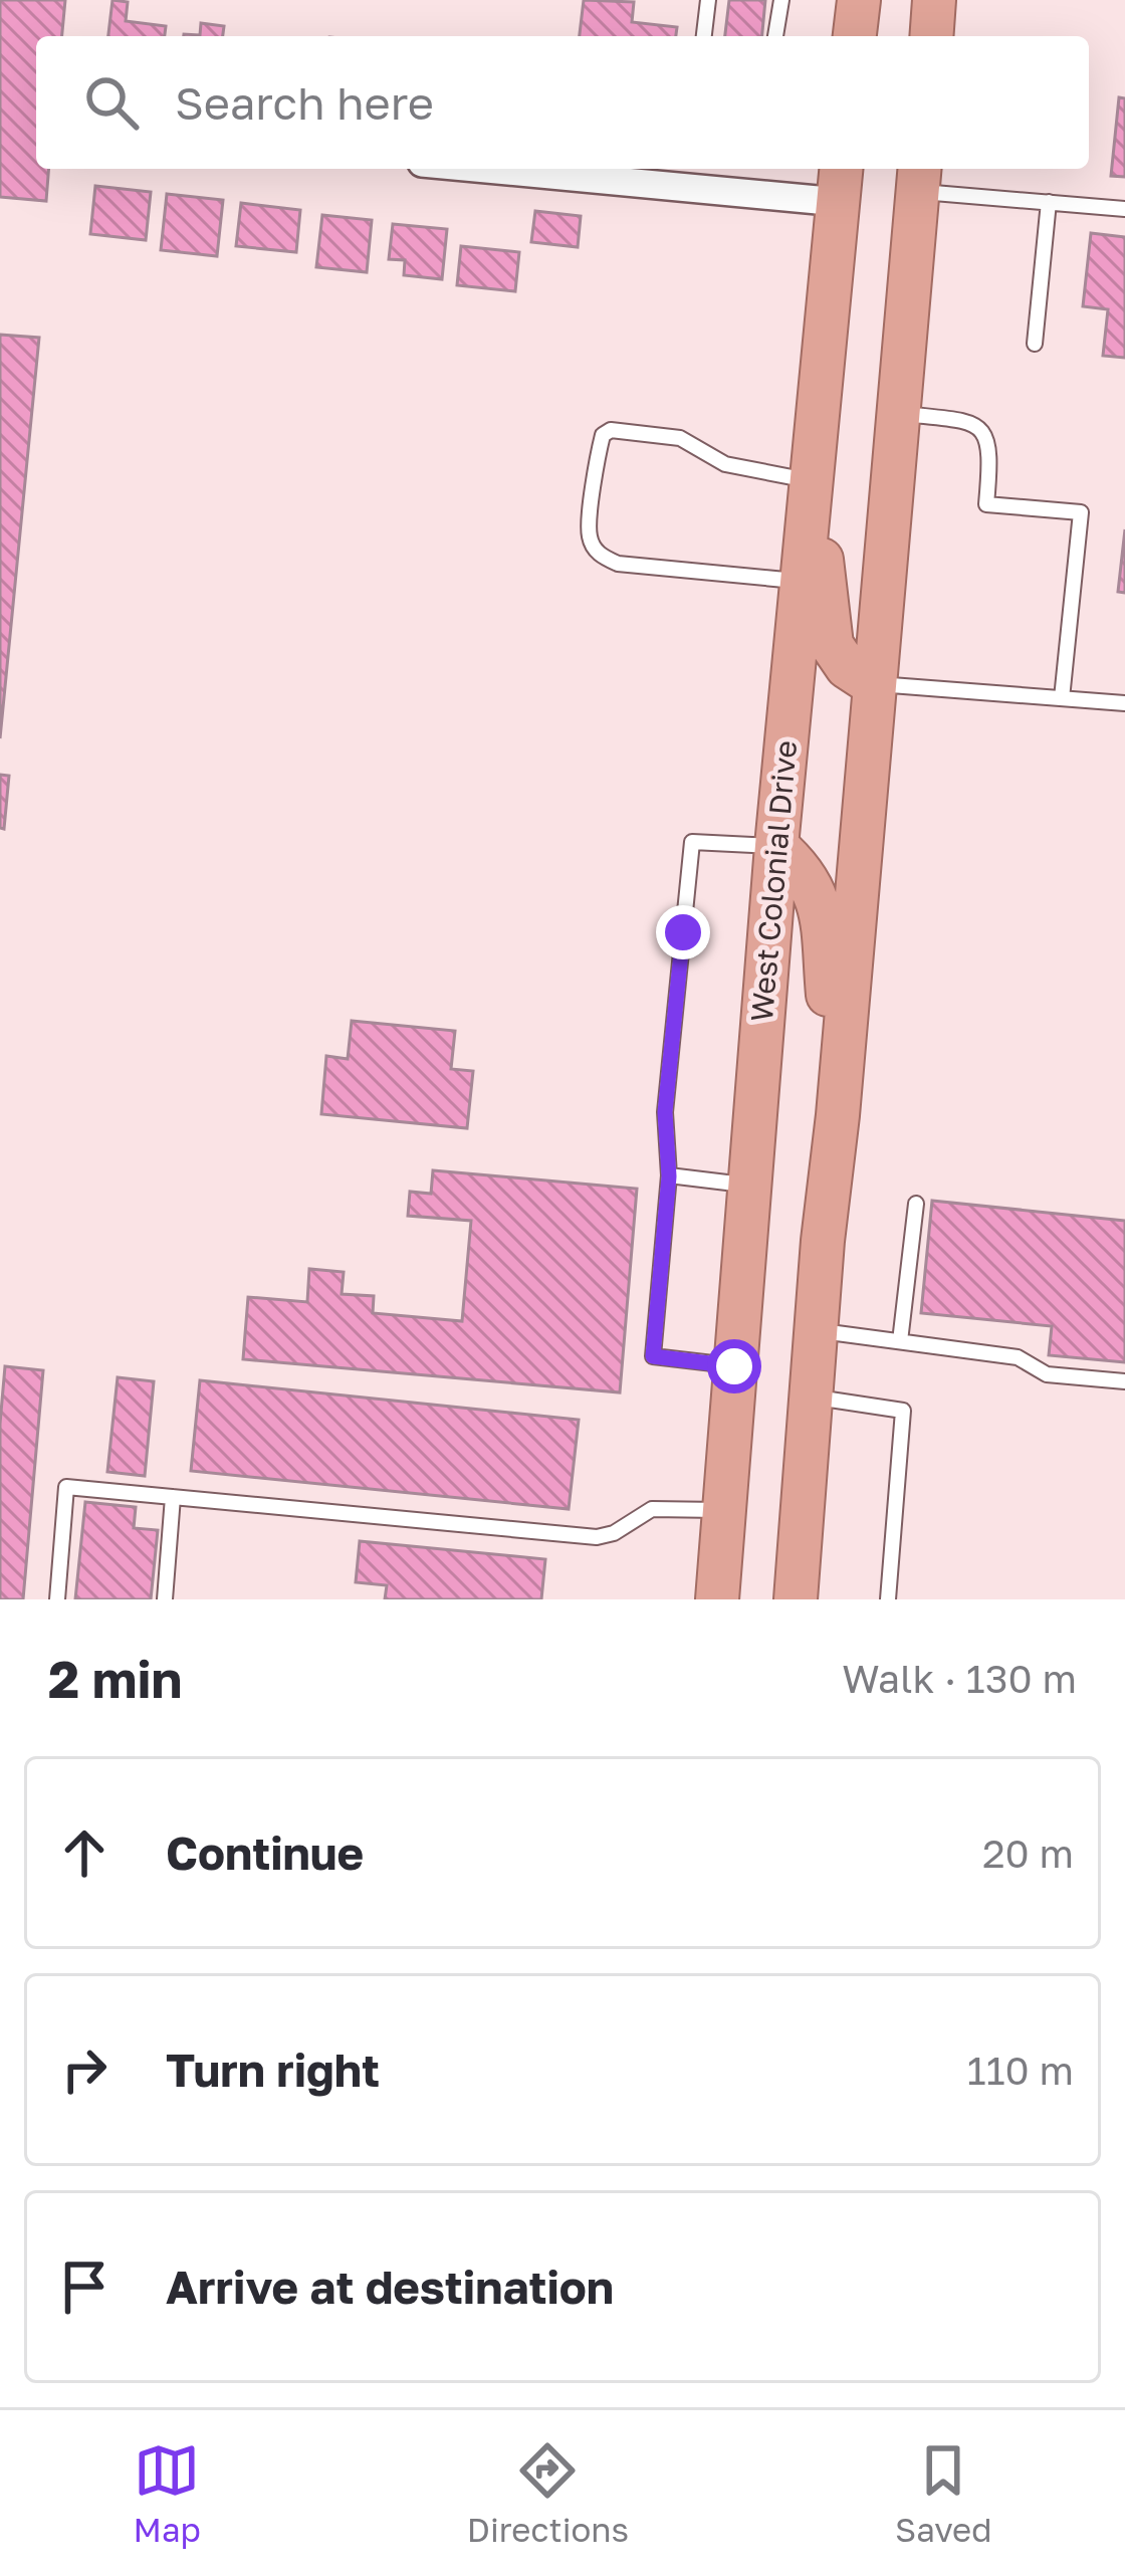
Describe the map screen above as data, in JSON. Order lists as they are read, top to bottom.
{
  "streets": {
    "highway": ["West Colonial Drive"]
  },
  "page": {
    "search": "Search here",
    "heading": ["2 min", "Walk · 130 m"],
    "list": [
      ["Continue", "20 m"],
      ["Turn right", "110 m"],
      "Arrive at destination"
    ],
    "nav": ["Map", "Directions", "Saved"]
  }
}
